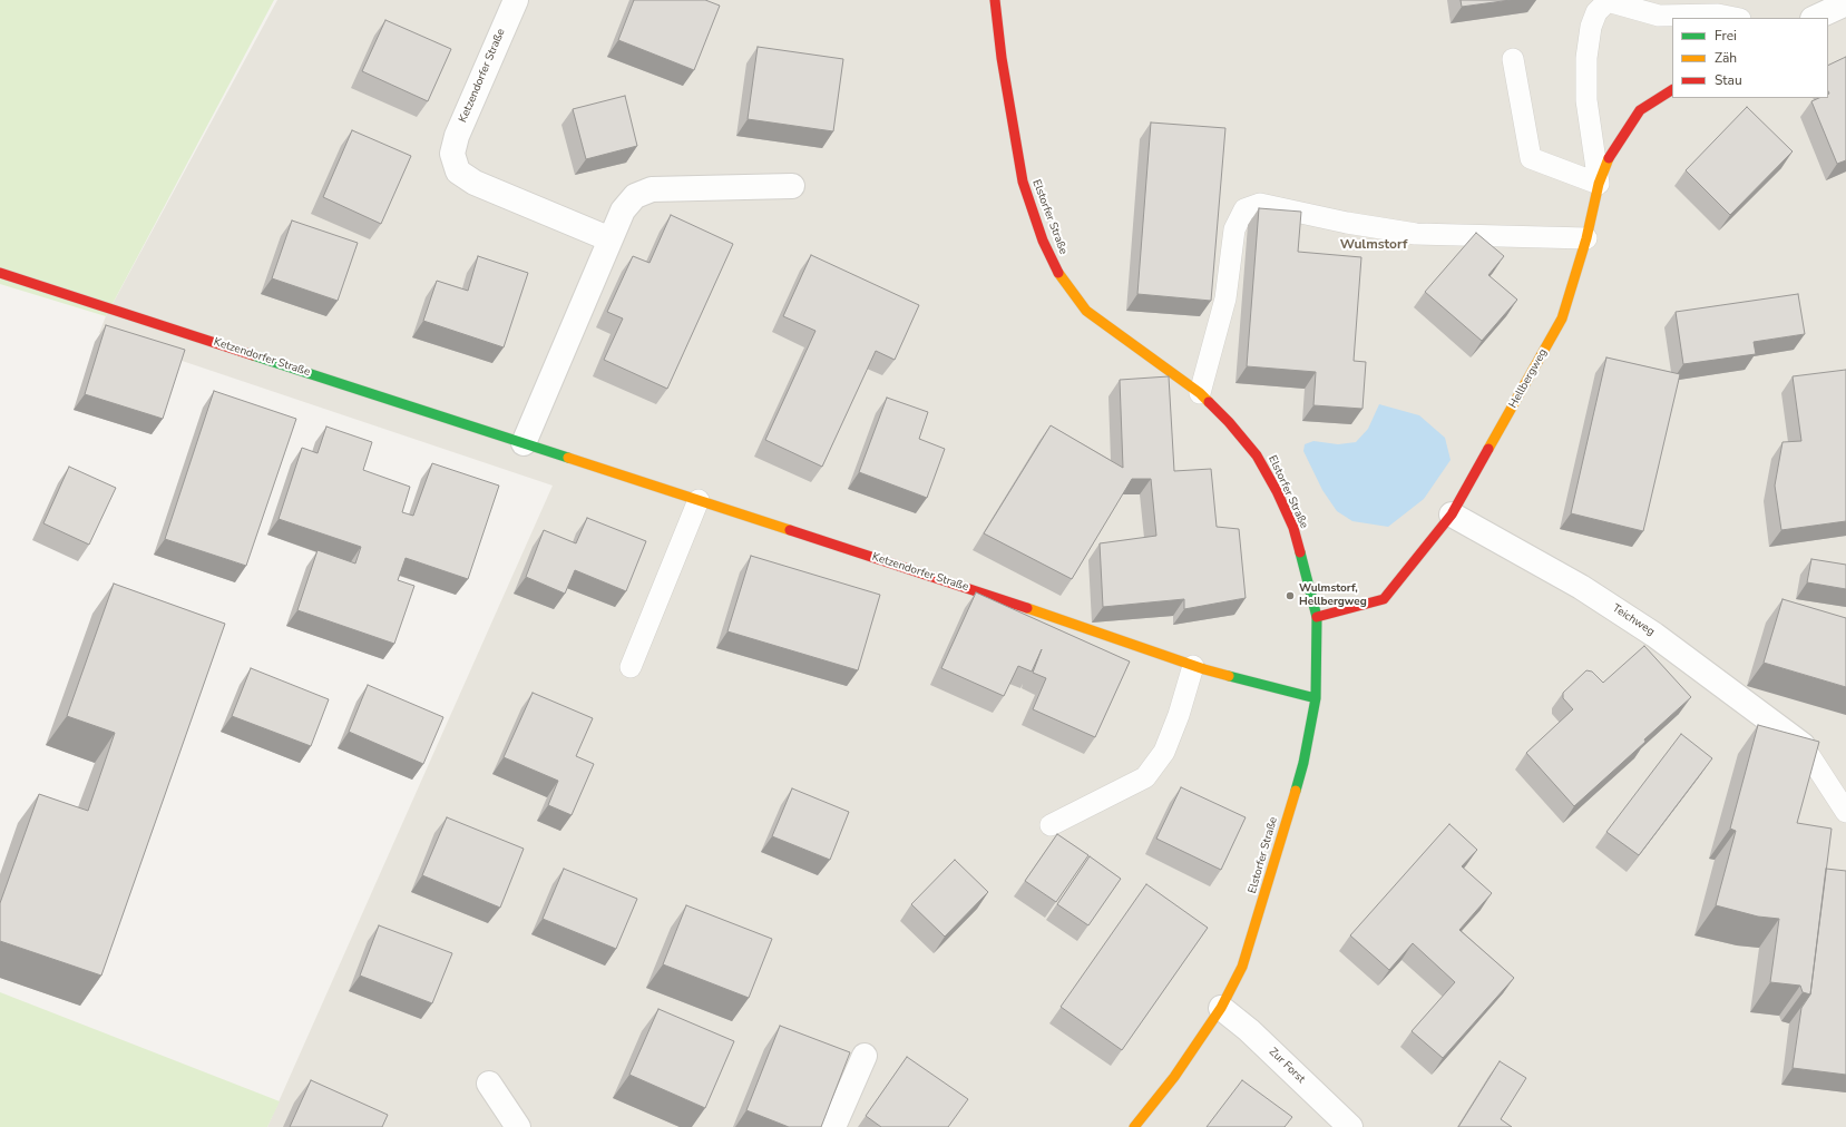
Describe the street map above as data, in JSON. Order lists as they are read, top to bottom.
{
  "streets": {
    "street": [
      "Ketzendorfer Straße",
      "Elstorfer Straße",
      "Hellbergweg",
      "Teichweg",
      "Zur Forst"
    ]
  },
  "crossings": [
    ["Ketzendorfer Straße", "Elstorfer Straße"],
    ["Elstorfer Straße", "Hellbergweg"],
    ["Elstorfer Straße", "Zur Forst"],
    ["Hellbergweg", "Teichweg"]
  ],
  "districts": ["Wulmstorf"],
  "places": ["Wulmstorf, Hellbergweg"],
  "legend": ["Frei", "Zäh", "Stau"]
}
